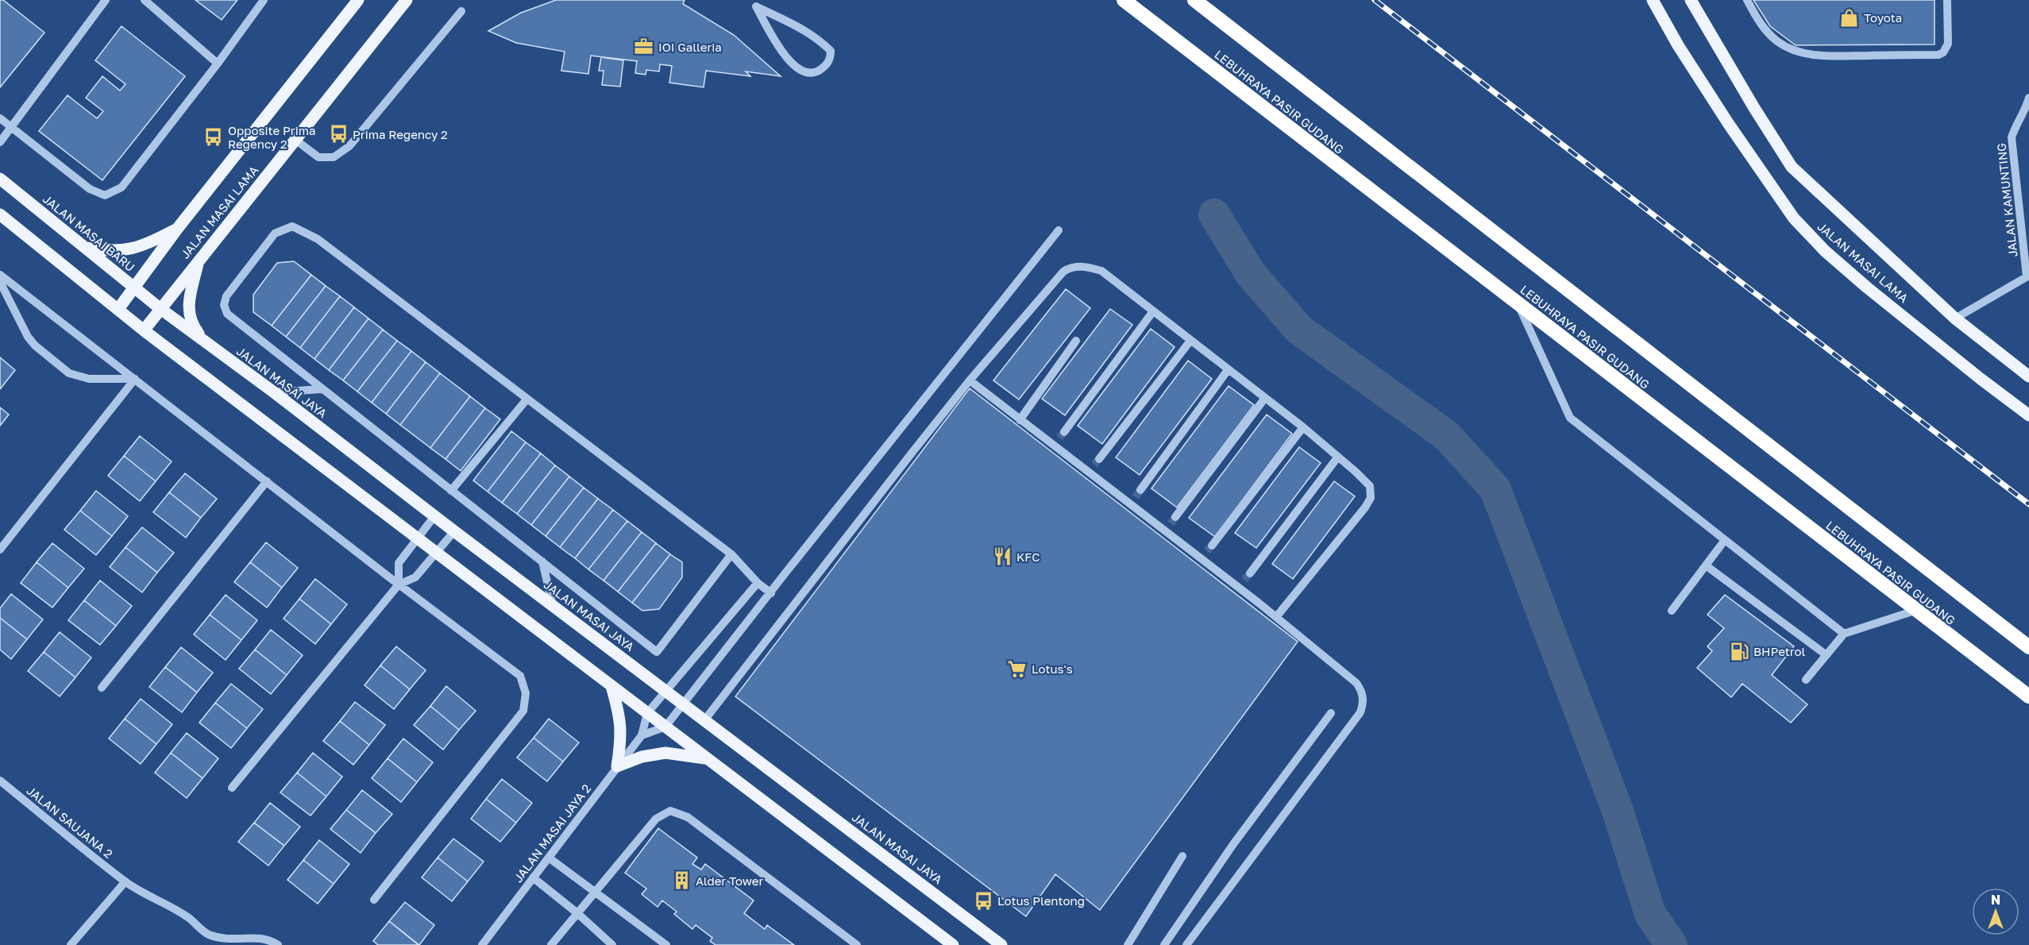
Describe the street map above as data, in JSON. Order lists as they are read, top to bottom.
{
  "streets": {
    "highway": ["LEBUHRAYA PASIR GUDANG"],
    "main road": ["JALAN MASAI LAMA", "JALAN MASAI BARU", "JALAN MASAI JAYA"],
    "street": ["JALAN KAMUNTING", "JALAN SAUJANA 2", "JALAN MASAI JAYA 2"]
  },
  "crossings": [
    ["JALAN MASAI LAMA", "JALAN MASAI BARU"],
    ["JALAN MASAI LAMA", "JALAN MASAI JAYA"],
    ["JALAN MASAI BARU", "JALAN MASAI JAYA"],
    ["JALAN MASAI JAYA", "JALAN MASAI JAYA 2"]
  ],
  "places": {
    "shop": ["Toyota"],
    "office": ["IOI Galleria"],
    "bus stop": ["Prima Regency 2", "Opposite Prima Regency 2", "Lotus Plentong"],
    "restaurant": ["KFC"],
    "fuel station": ["BHPetrol"],
    "supermarket": ["Lotus's"],
    "building": ["Alder Tower"]
  },
  "north": "top"
}
